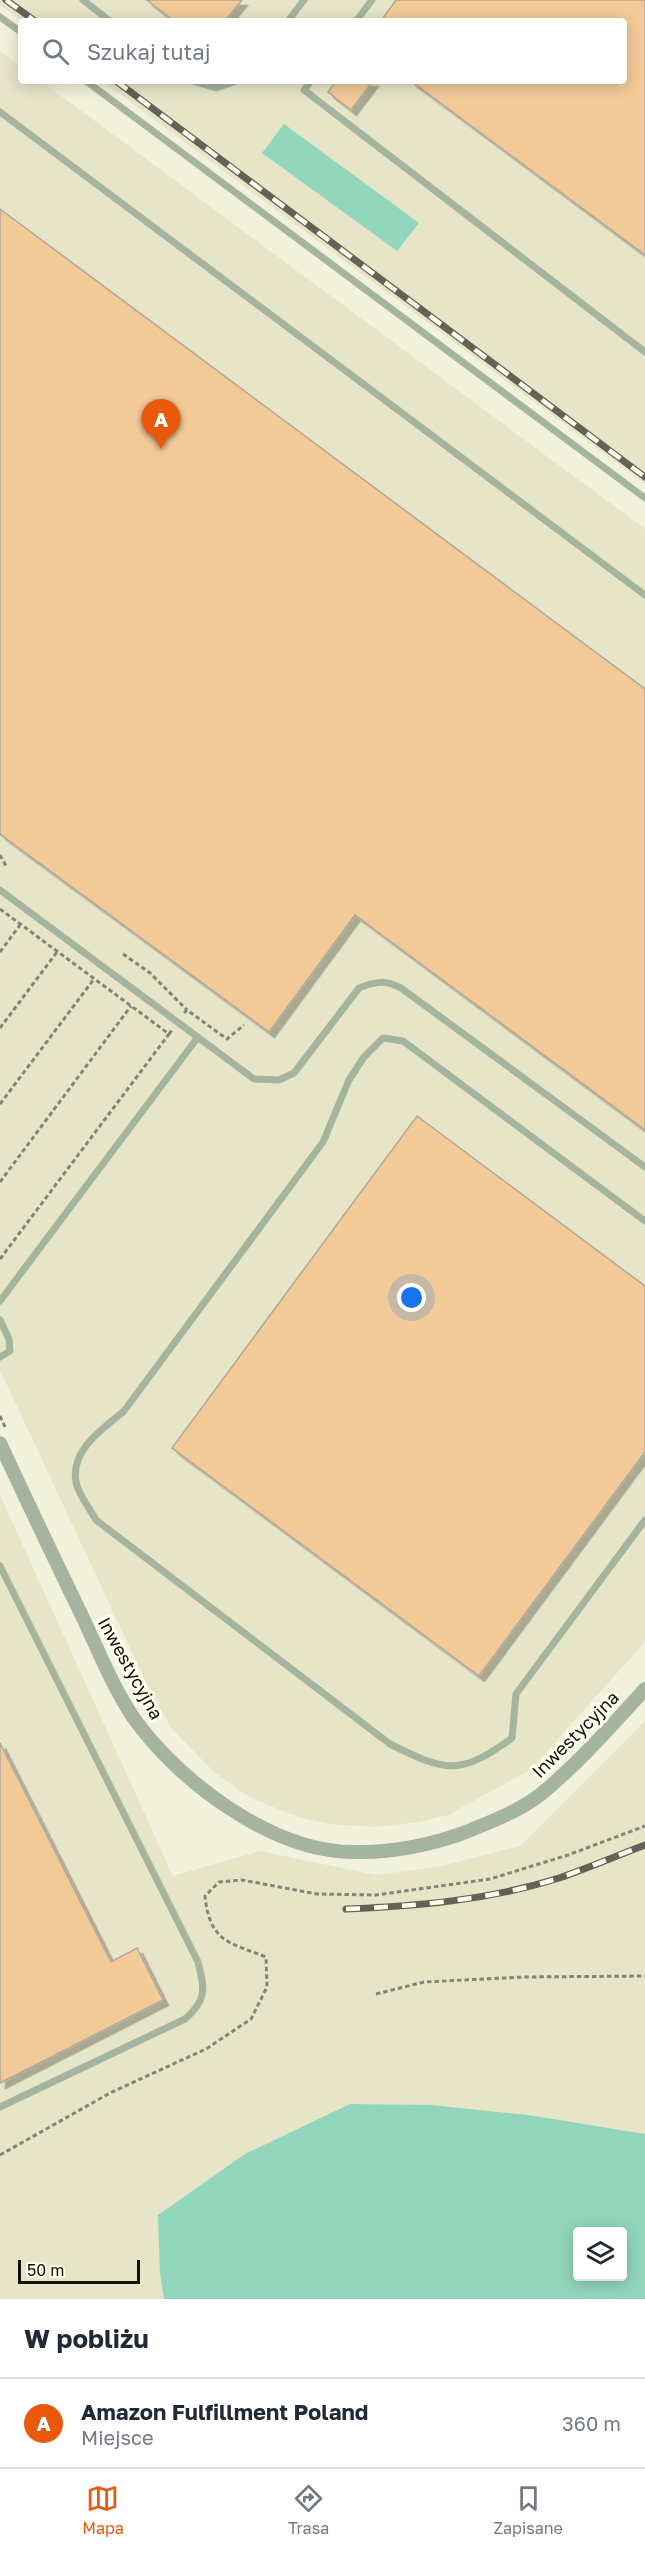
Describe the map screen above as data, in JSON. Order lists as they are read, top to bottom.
{
  "streets": {
    "street": ["Inwestycyjna"]
  },
  "scale_bar": "50 m",
  "page": {
    "search": "Szukaj tutaj",
    "pins": "A",
    "scale": "50 m",
    "heading": "W pobliżu",
    "list": [
      {
        "mark": "A",
        "name": "Amazon Fulfillment Poland",
        "note": "Miejsce",
        "value": "360 m"
      }
    ],
    "nav": ["Mapa", "Trasa", "Zapisane"]
  }
}
